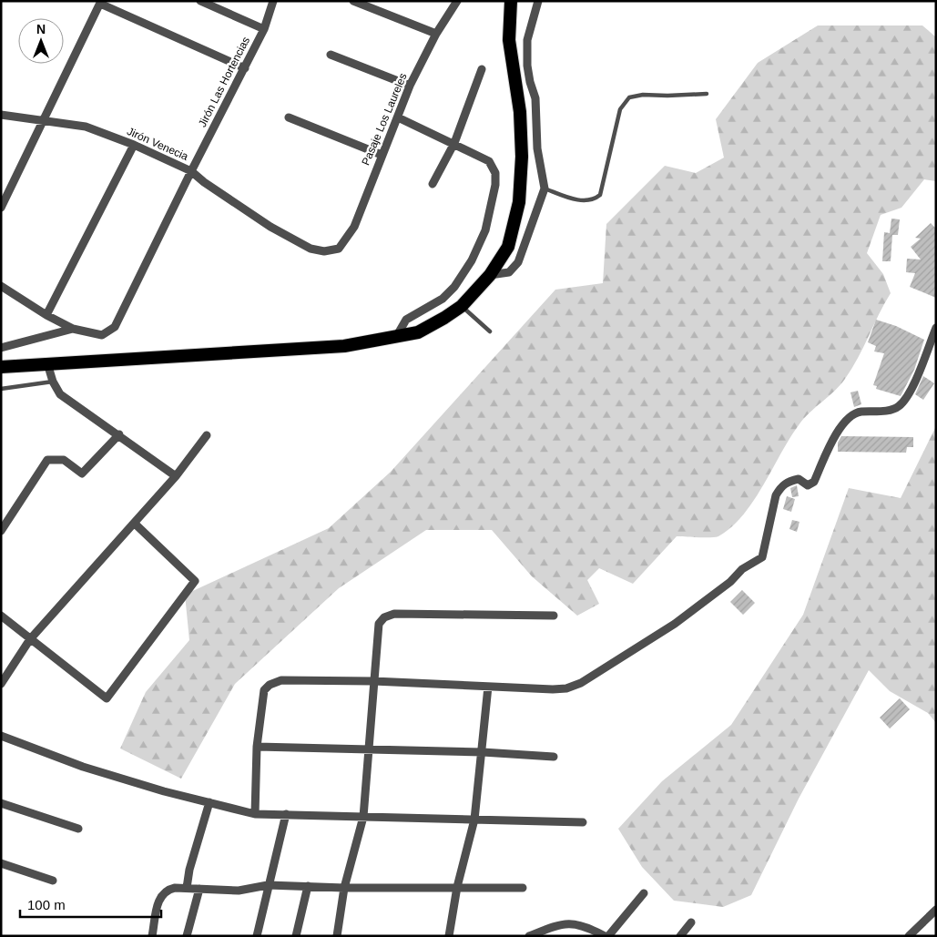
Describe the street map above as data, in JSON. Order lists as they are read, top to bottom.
{
  "streets": {
    "street": ["Jirón Las Hortencias", "Pasaje Los Laureles", "Jirón Venecia"]
  },
  "crossings": [
    ["Jirón Las Hortencias", "Jirón Venecia"],
    ["Pasaje Los Laureles", "Jirón Venecia"]
  ],
  "scale_bar": "100 m",
  "north": "top"
}
